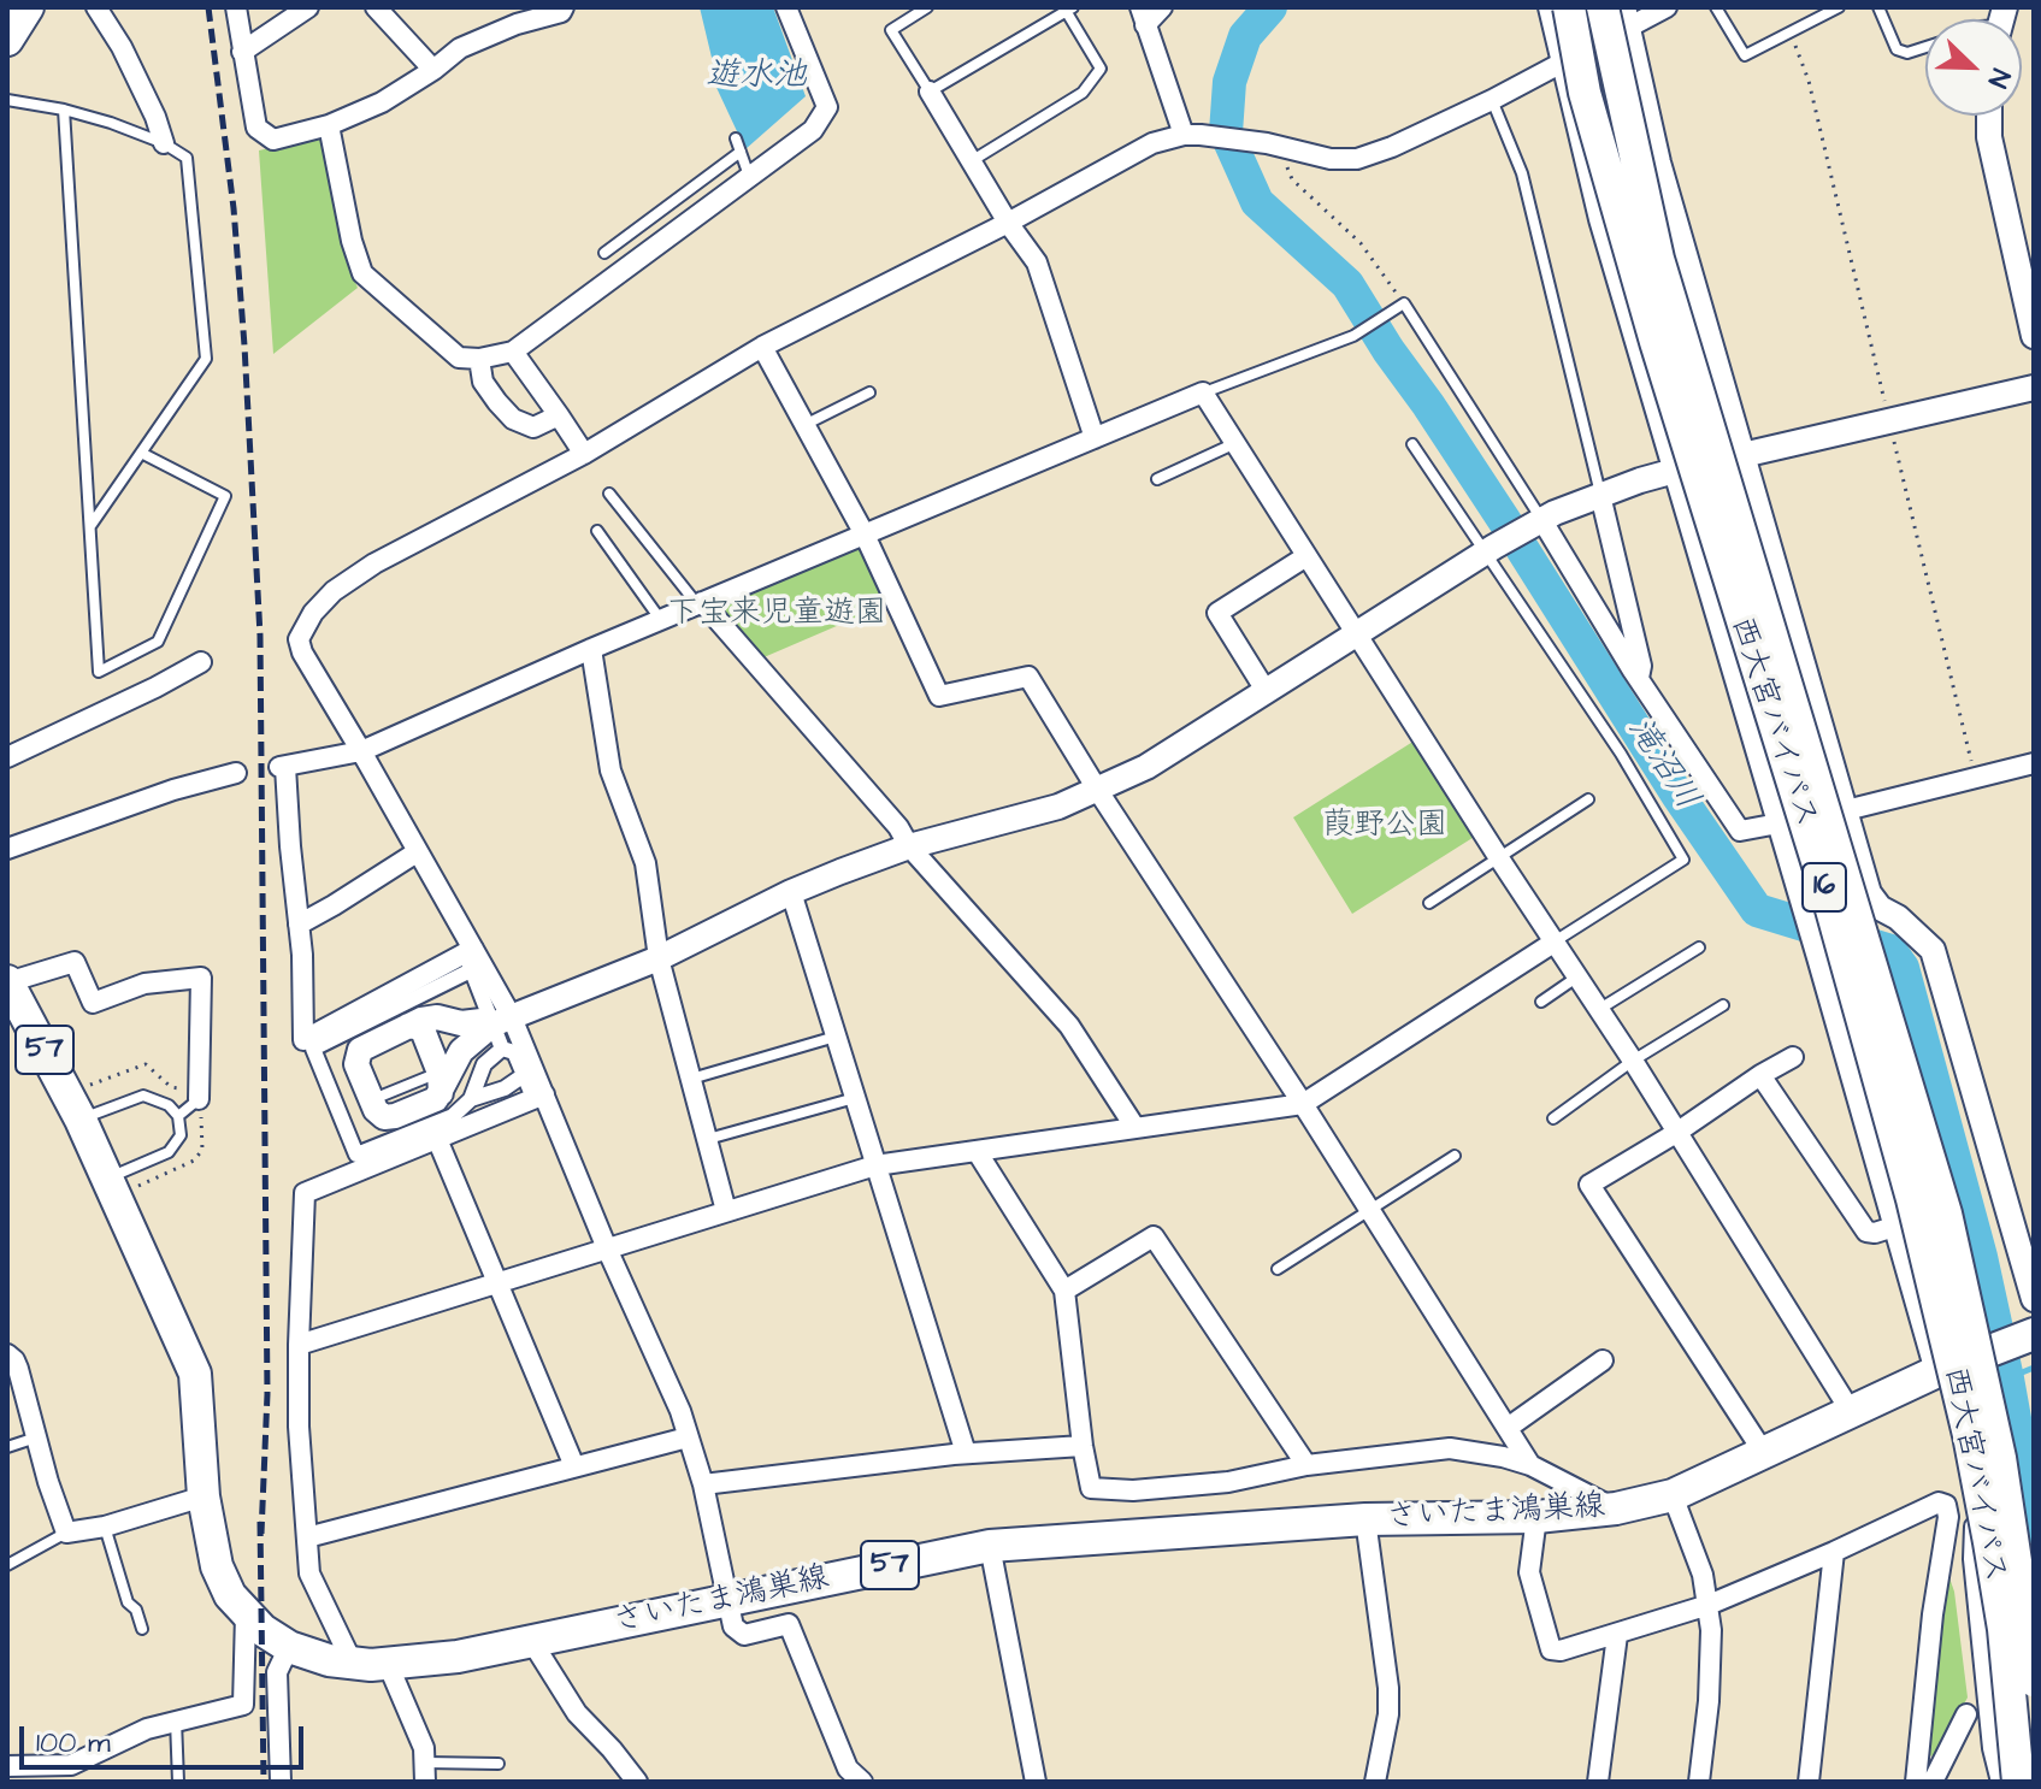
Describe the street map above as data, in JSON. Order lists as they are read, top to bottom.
{
  "streets": {
    "main road": [
      "西大宮バイパス",
      "16",
      "57",
      "さいたま鴻巣線"
    ]
  },
  "water": ["遊水池", "滝沼川"],
  "parks": ["下宝来児童遊園", "葭野公園"],
  "scale_bar": "100 m",
  "north": "bottom right"
}
